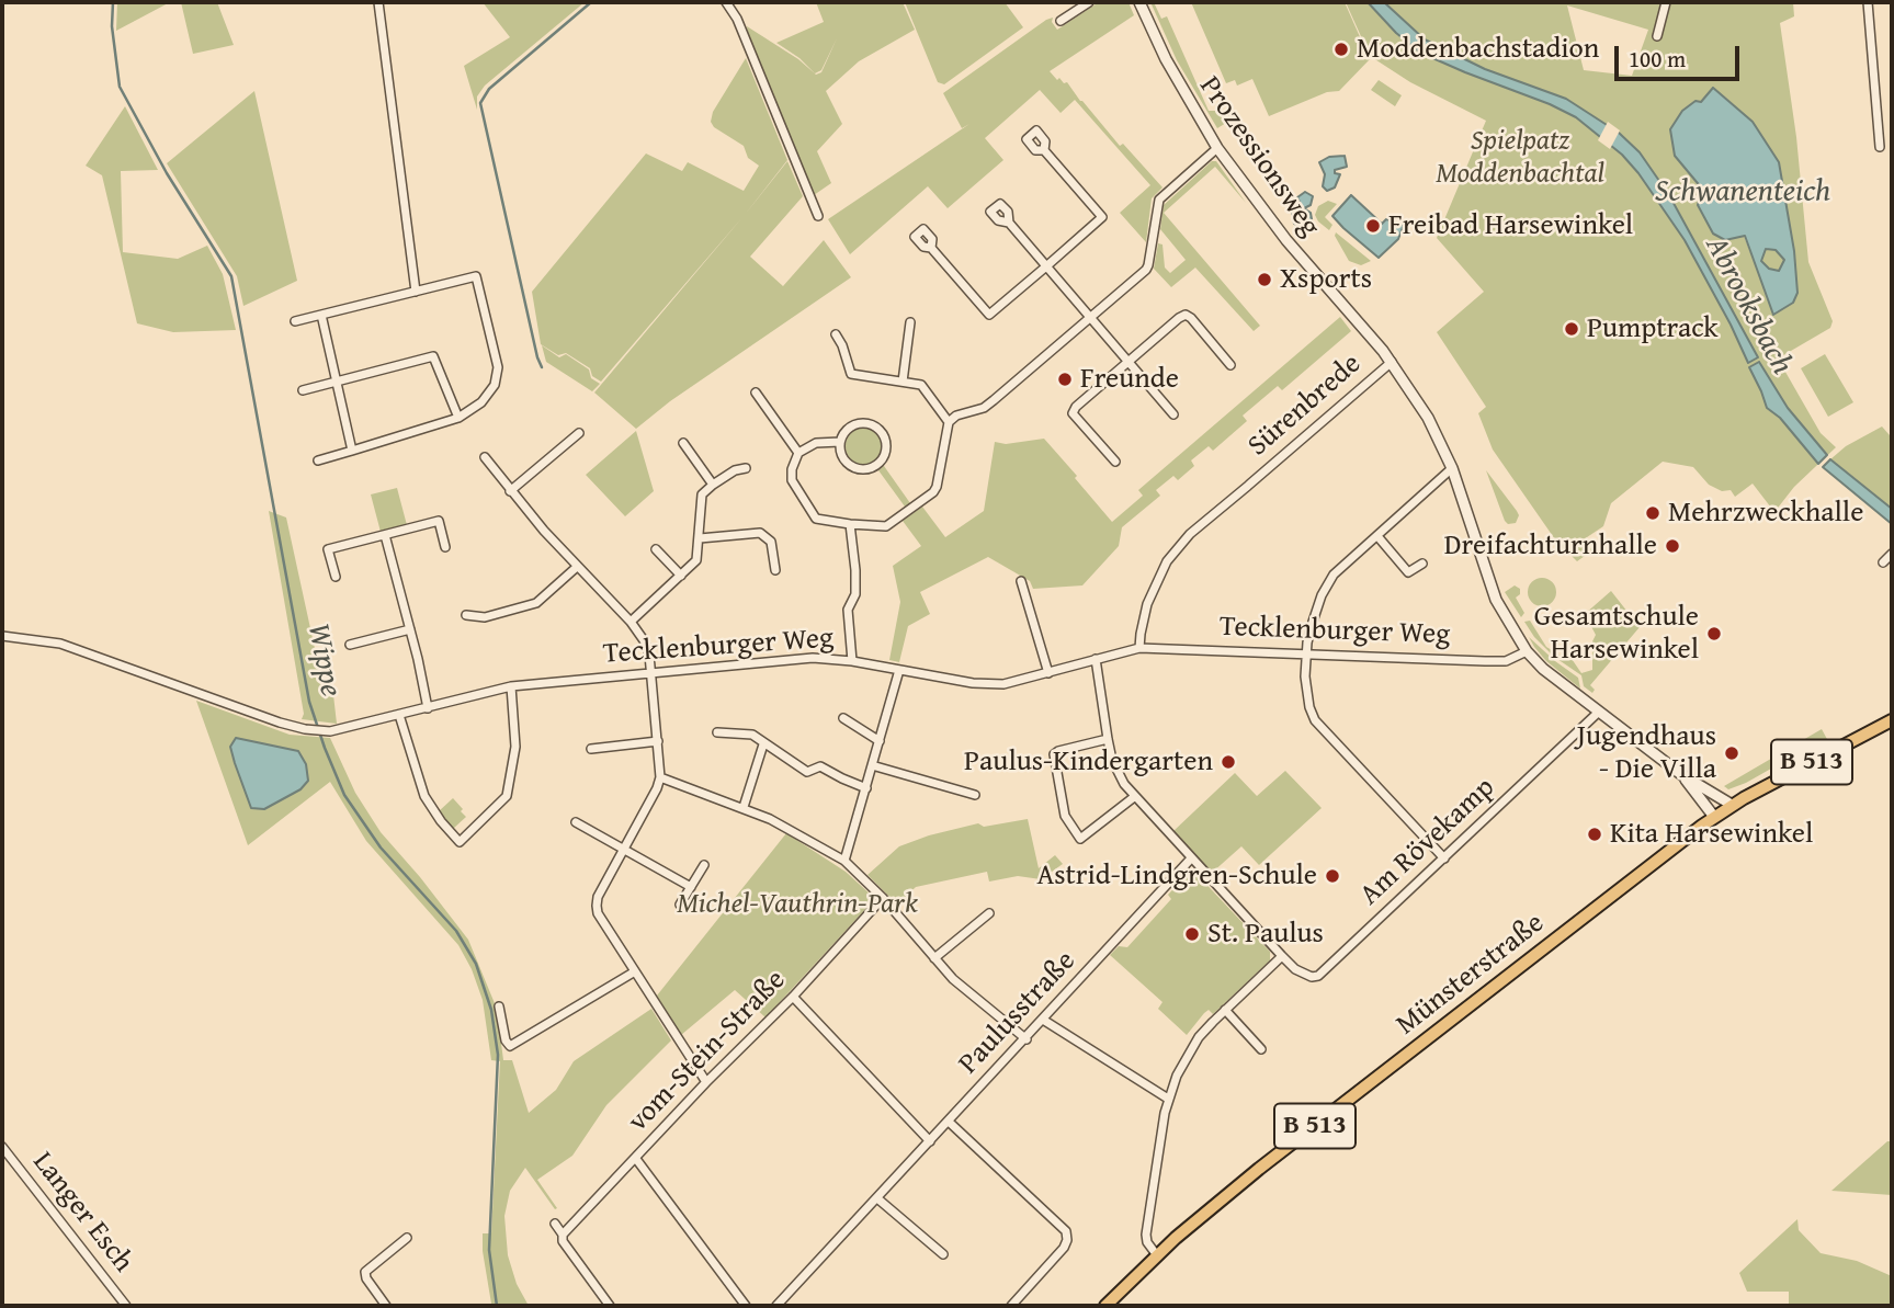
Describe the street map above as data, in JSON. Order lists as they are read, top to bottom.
{
  "streets": {
    "main road": ["B 513", "Münsterstraße"],
    "street": [
      "Prozessionsweg",
      "Sürenbrede",
      "Tecklenburger Weg",
      "Am Rövekamp",
      "Paulusstraße",
      "vom-Stein-Straße",
      "Langer Esch"
    ]
  },
  "crossings": [
    ["Prozessionsweg", "Sürenbrede"],
    ["Prozessionsweg", "Tecklenburger Weg"],
    ["Sürenbrede", "Tecklenburger Weg"],
    ["Tecklenburger Weg", "Am Rövekamp"],
    ["Am Rövekamp", "Paulusstraße"]
  ],
  "water": ["Schwanenteich", "Abrooksbach", "Wippe"],
  "parks": ["Spielpatz Moddenbachtal", "Michel-Vauthrin-Park"],
  "places": [
    "Moddenbachstadion",
    "Freibad Harsewinkel",
    "Xsports",
    "Pumptrack",
    "Freunde",
    "Mehrzweckhalle",
    "Dreifachturnhalle",
    "Gesamtschule Harsewinkel",
    "Jugendhaus - Die Villa",
    "Paulus-Kindergarten",
    "Kita Harsewinkel",
    "Astrid-Lindgren-Schule",
    "St. Paulus"
  ],
  "scale_bar": "100 m"
}
